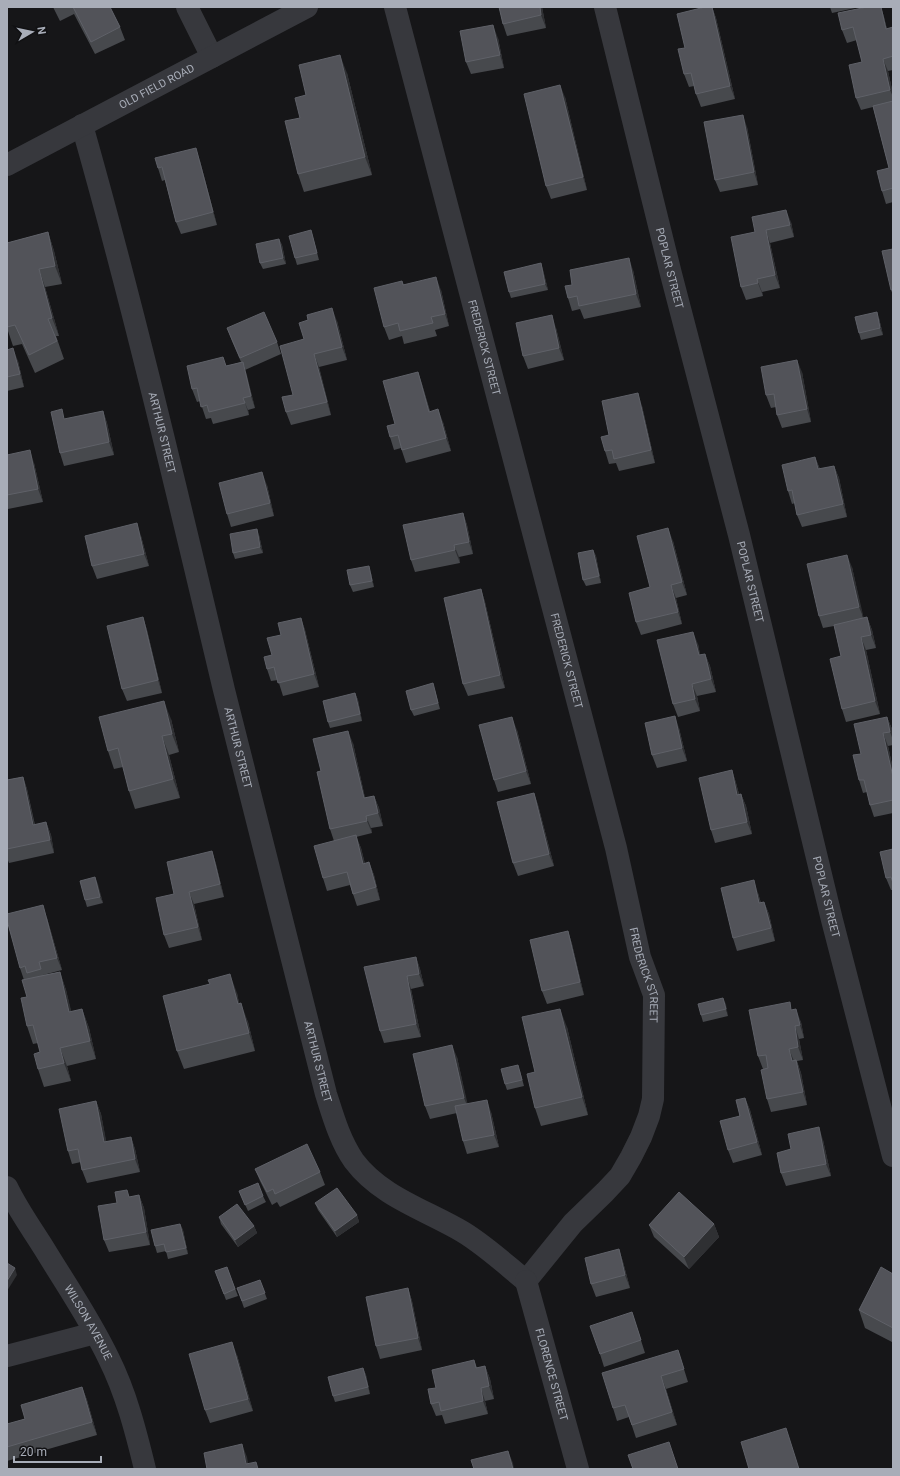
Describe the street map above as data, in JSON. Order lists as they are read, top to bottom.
{
  "streets": {
    "street": [
      "OLD FIELD ROAD",
      "POPLAR STREET",
      "FREDERICK STREET",
      "ARTHUR STREET",
      "WILSON AVENUE",
      "FLORENCE STREET"
    ]
  },
  "crossings": [
    ["OLD FIELD ROAD", "ARTHUR STREET"],
    ["FREDERICK STREET", "ARTHUR STREET"],
    ["FREDERICK STREET", "FLORENCE STREET"],
    ["ARTHUR STREET", "FLORENCE STREET"]
  ],
  "scale_bar": "20 m",
  "north": "right"
}
